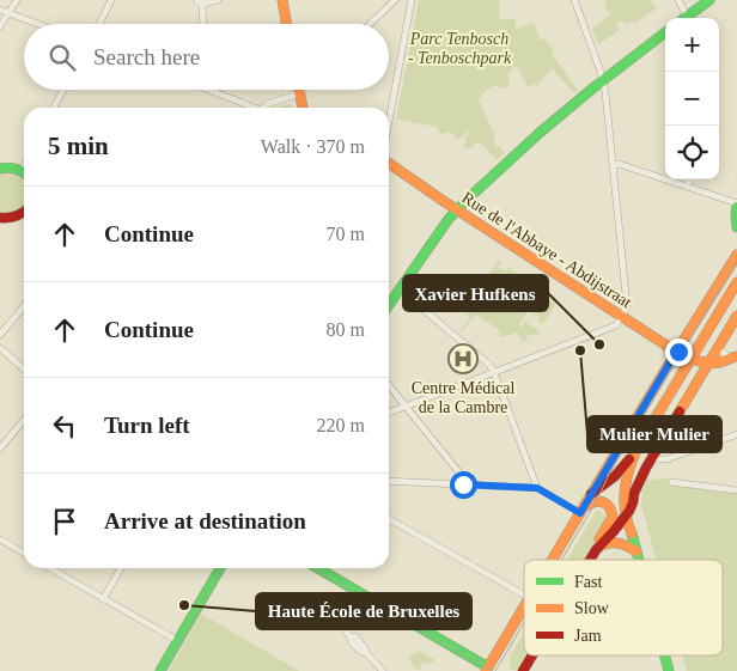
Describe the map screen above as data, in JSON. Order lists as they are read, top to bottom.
{
  "streets": {
    "main road": ["Rue de l'Abbaye - Abdijstraat"]
  },
  "parks": ["Parc Tenbosch - Tenboschpark"],
  "places": {
    "other": ["Xavier Hufkens", "Mulier Mulier", "Haute École de Bruxelles"],
    "hospital": ["Centre Médical de la Cambre"]
  },
  "legend": ["Fast", "Slow", "Jam"],
  "page": {
    "map_buttons": ["+", "−"],
    "search": "Search here",
    "heading": ["5 min", "Walk · 370 m"],
    "list": [
      ["Continue", "70 m"],
      ["Continue", "80 m"],
      ["Turn left", "220 m"],
      "Arrive at destination"
    ]
  }
}
